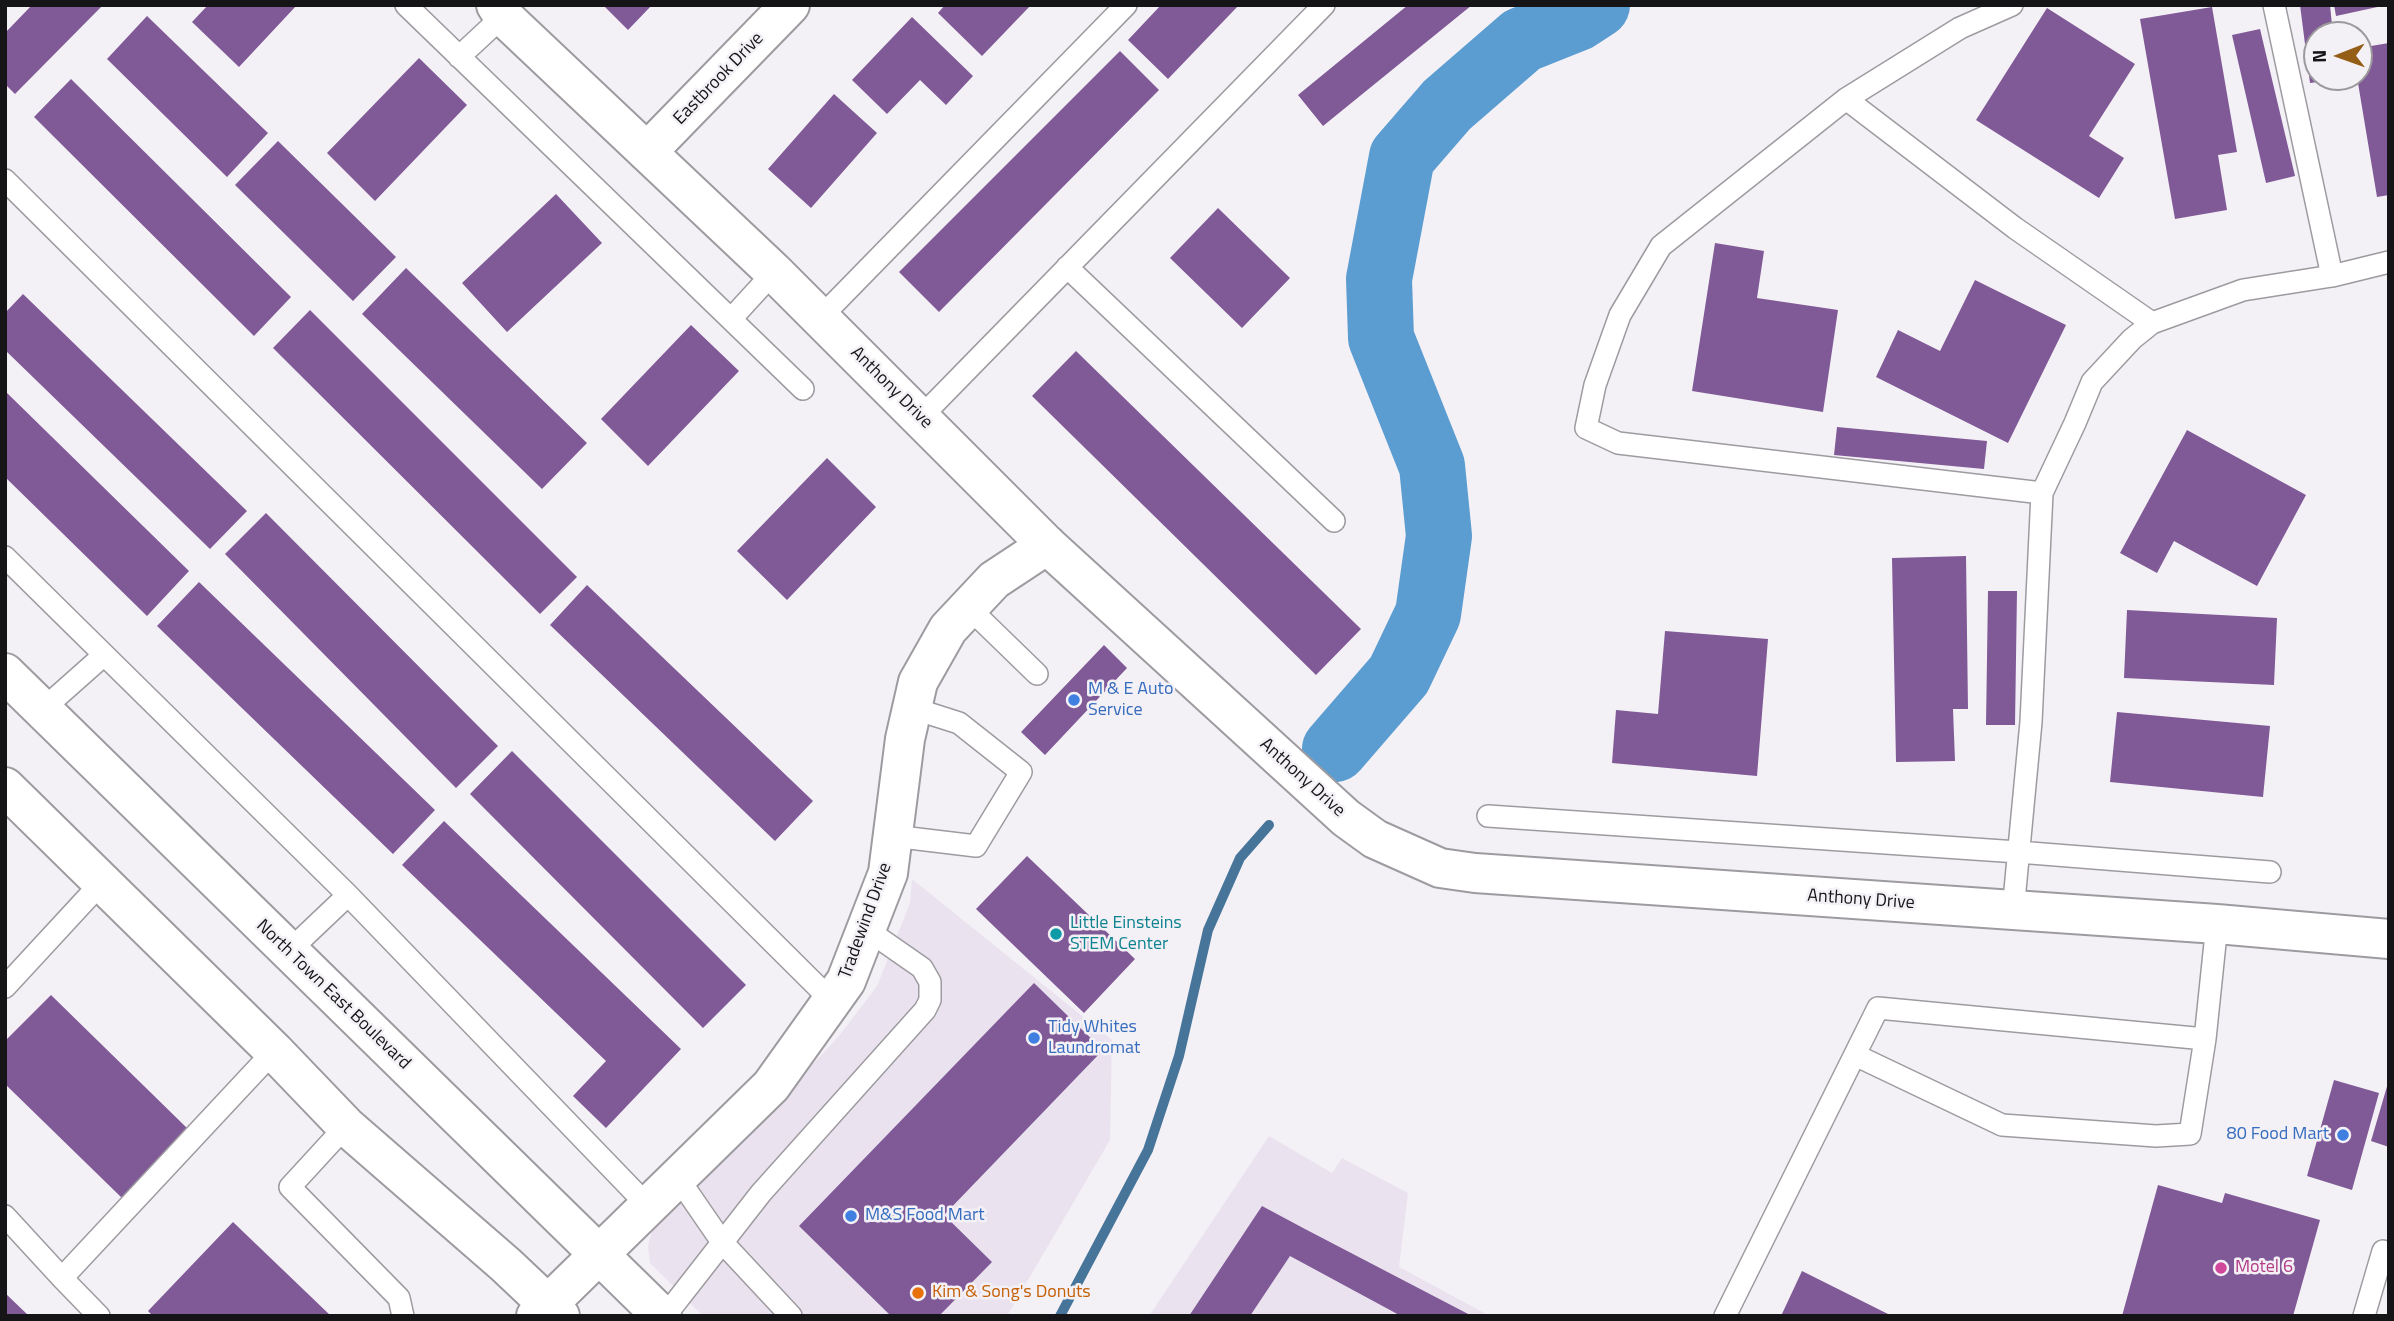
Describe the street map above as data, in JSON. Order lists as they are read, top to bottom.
{
  "streets": {
    "street": [
      "Eastbrook Drive",
      "Anthony Drive",
      "Tradewind Drive",
      "North Town East Boulevard"
    ]
  },
  "crossings": [
    ["Eastbrook Drive", "Anthony Drive"],
    ["Anthony Drive", "Tradewind Drive"],
    ["Tradewind Drive", "North Town East Boulevard"]
  ],
  "places": [
    "M & E Auto Service",
    "Little Einsteins STEM Center",
    "Tidy Whites Laundromat",
    "80 Food Mart",
    "M&S Food Mart",
    "Motel 6",
    "Kim & Song's Donuts"
  ],
  "north": "left"
}
